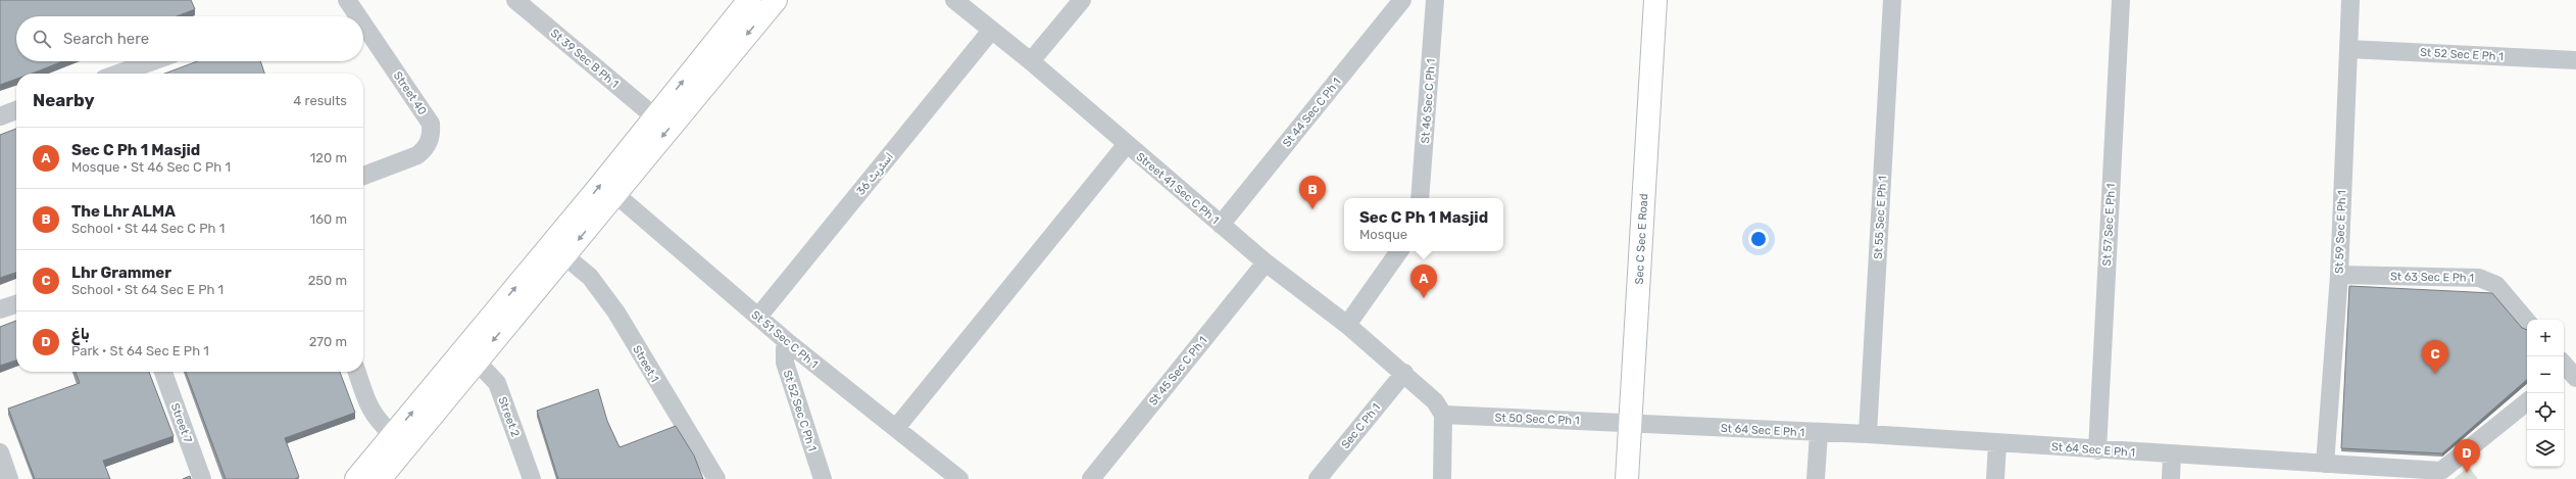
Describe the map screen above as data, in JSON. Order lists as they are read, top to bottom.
{
  "streets": {
    "main road": ["Sec C Sec E Road"],
    "street": [
      "St 52 Sec E Ph 1",
      "St 39 Sec B Ph 1",
      "Street 40",
      "St 46 Sec C Ph 1",
      "St 44 Sec C Ph 1",
      "اسٹریٹ 36",
      "Street 41 Sec C Ph 1",
      "St 55 Sec E Ph 1",
      "St 57 Sec E Ph 1",
      "St 59 Sec E Ph 1",
      "St 63 Sec E Ph 1",
      "St 51 Sec C Ph 1",
      "Street 1",
      "St 45 Sec C Ph 1",
      "St 52 Sec C Ph 1",
      "Street 2",
      "St 50 Sec C Ph 1",
      "Street 7",
      "Sec C Ph 1",
      "St 64 Sec E Ph 1"
    ]
  },
  "crossings": [
    ["St 52 Sec E Ph 1", "St 59 Sec E Ph 1"],
    ["St 44 Sec C Ph 1", "Street 41 Sec C Ph 1"],
    ["اسٹریٹ 36", "Street 41 Sec C Ph 1"],
    ["اسٹریٹ 36", "St 51 Sec C Ph 1"],
    ["Street 41 Sec C Ph 1", "St 45 Sec C Ph 1"],
    ["Street 41 Sec C Ph 1", "St 50 Sec C Ph 1"],
    ["Street 41 Sec C Ph 1", "Sec C Ph 1"],
    ["St 55 Sec E Ph 1", "St 64 Sec E Ph 1"],
    ["St 57 Sec E Ph 1", "St 64 Sec E Ph 1"],
    ["St 59 Sec E Ph 1", "St 63 Sec E Ph 1"],
    ["St 59 Sec E Ph 1", "St 64 Sec E Ph 1"],
    ["Sec C Sec E Road", "St 50 Sec C Ph 1"],
    ["Sec C Sec E Road", "St 64 Sec E Ph 1"],
    ["St 51 Sec C Ph 1", "St 52 Sec C Ph 1"],
    ["St 50 Sec C Ph 1", "St 64 Sec E Ph 1"]
  ],
  "page": {
    "search": "Search here",
    "heading": ["Nearby", "4 results"],
    "list": [
      {
        "mark": "A",
        "name": "Sec C Ph 1 Masjid",
        "note": "Mosque · St 46 Sec C Ph 1",
        "value": "120 m"
      },
      {
        "mark": "B",
        "name": "The Lhr ALMA",
        "note": "School · St 44 Sec C Ph 1",
        "value": "160 m"
      },
      {
        "mark": "C",
        "name": "Lhr Grammer",
        "note": "School · St 64 Sec E Ph 1",
        "value": "250 m"
      },
      {
        "mark": "D",
        "name": "باغ",
        "note": "Park · St 64 Sec E Ph 1",
        "value": "270 m"
      }
    ],
    "pins": [
      "B",
      "A",
      "C",
      "D"
    ],
    "popup": ["Sec C Ph 1 Masjid", "Mosque"],
    "map_buttons": ["+", "−"]
  }
}
